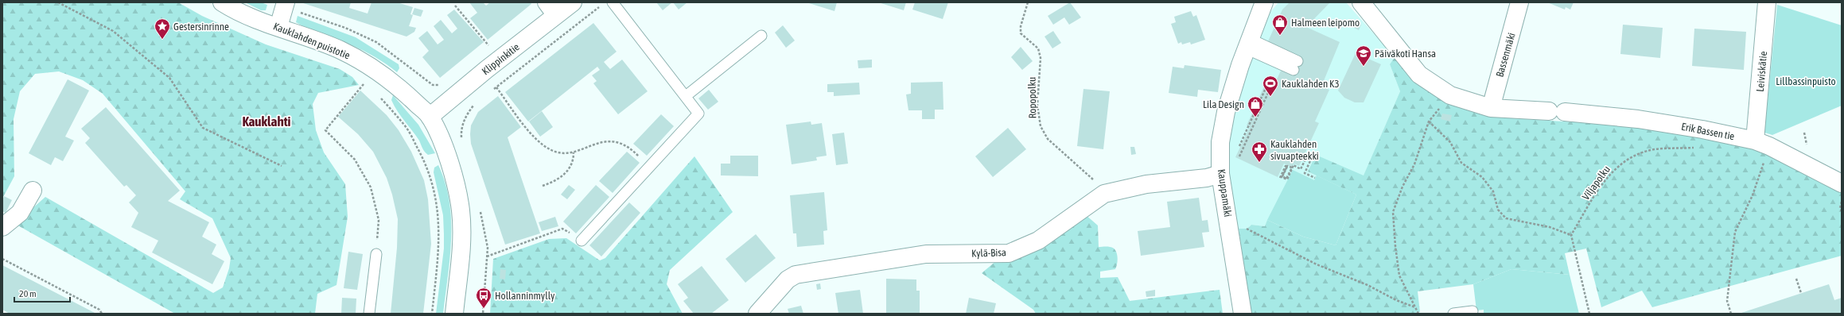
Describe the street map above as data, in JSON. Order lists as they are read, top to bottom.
{
  "streets": {
    "street": [
      "Kauklahden puistotie",
      "Bassenmäki",
      "Klippinkitie",
      "Leiviskätie",
      "Erik Bassen tie",
      "Kauppamäki",
      "Kylä-Bisa"
    ],
    "path": ["Ropopolku", "Viljapolku"]
  },
  "crossings": [
    ["Kauklahden puistotie", "Klippinkitie"],
    ["Bassenmäki", "Erik Bassen tie"],
    ["Leiviskätie", "Erik Bassen tie"],
    ["Ropopolku", "Kylä-Bisa"],
    ["Kauppamäki", "Kylä-Bisa"]
  ],
  "districts": ["Kauklahti"],
  "parks": ["Lillbassinpuisto"],
  "places": {
    "shop": ["Halmeen leipomo", "Lila Design"],
    "place": ["Gestersinrinne"],
    "school or university": ["Päiväkoti Hansa"],
    "sports": ["Kauklahden K3"],
    "pharmacy": ["Kauklahden sivuapteekki"],
    "bus stop": ["Hollanninmylly"]
  },
  "scale_bar": "20 m"
}
